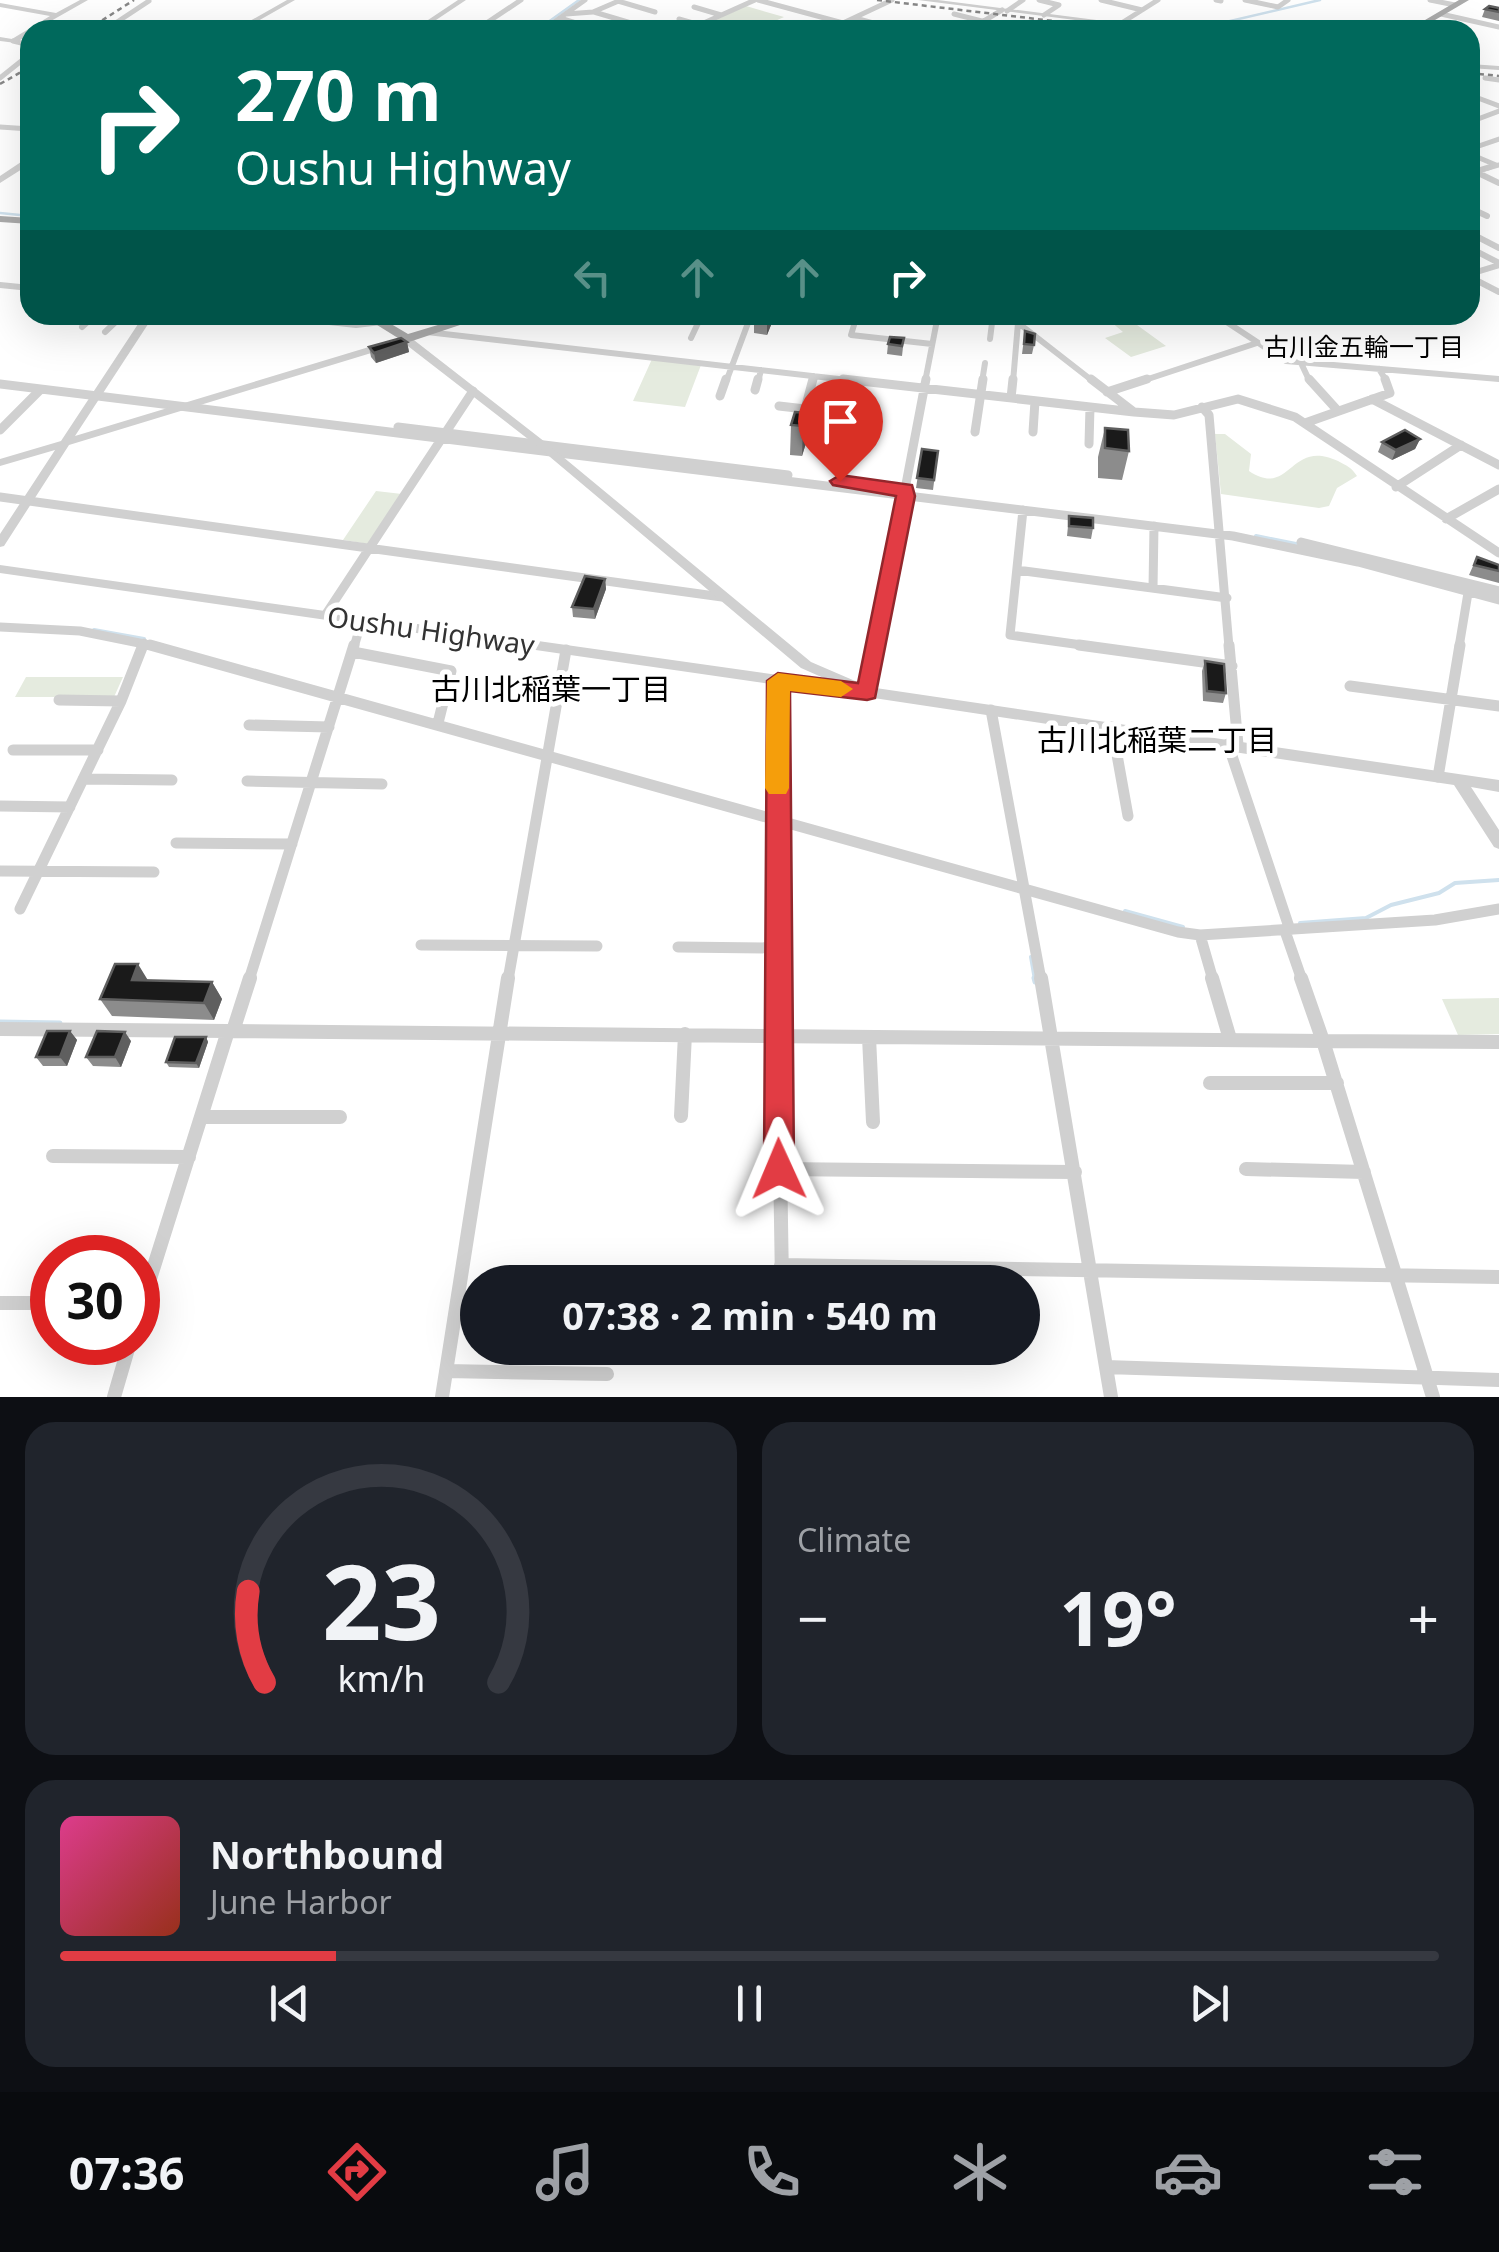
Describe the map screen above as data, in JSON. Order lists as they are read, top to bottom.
{
  "streets": {
    "street": ["Oushu Highway"]
  },
  "districts": ["古川金五輪一丁目", "古川北稲葉一丁目", "古川北稲葉二丁目"],
  "page": {
    "turn": ["270 m", "Oushu Highway"],
    "limit": "30",
    "trip": "07:38 · 2 min · 540 m",
    "tile": "Climate",
    "heat": ["−", "19°", "+"],
    "song": ["Northbound", "June Harbor"],
    "tabs": "07:36",
    "gauge": ["23", "km/h"]
  }
}
